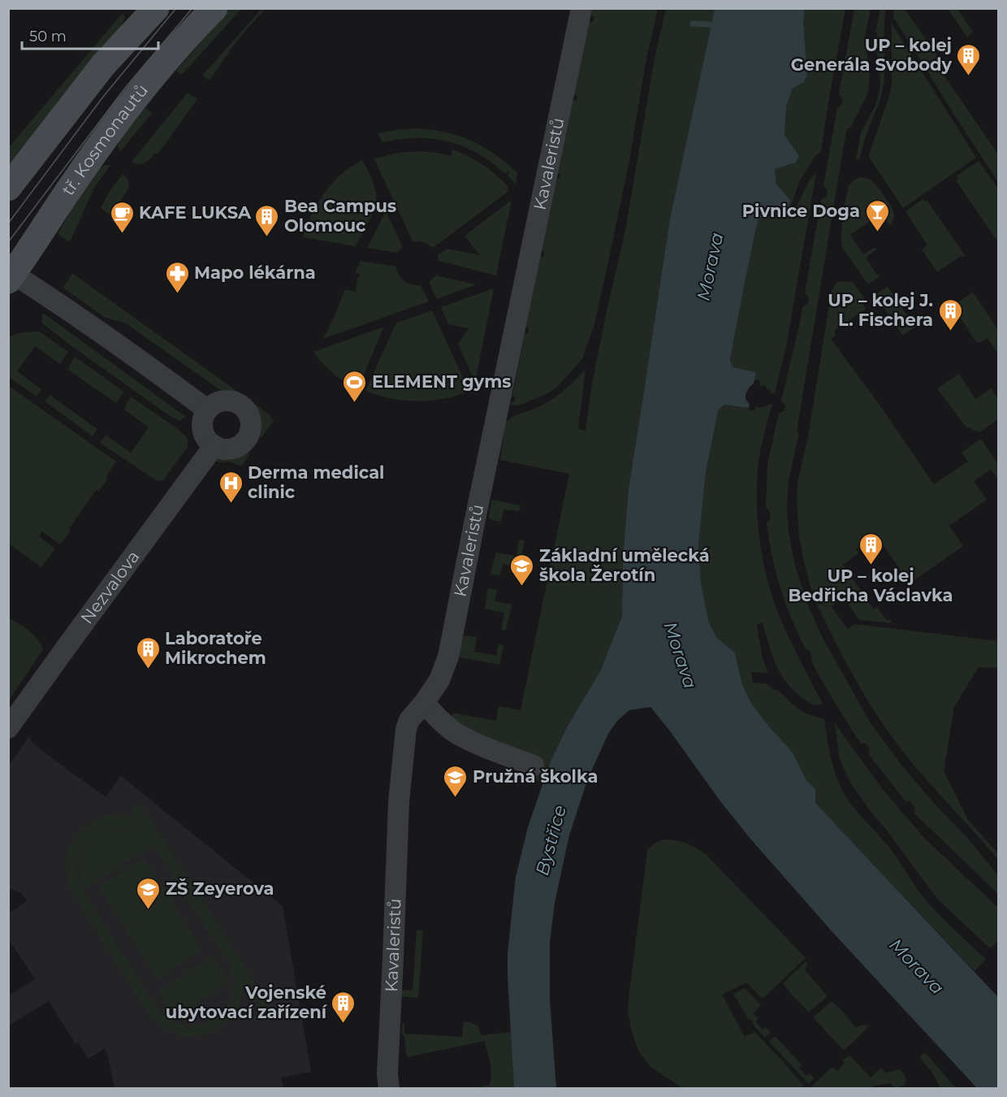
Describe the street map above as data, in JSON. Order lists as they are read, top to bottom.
{
  "streets": {
    "street": ["tř. Kosmonautů", "Kavaleristů", "Nezvalova"]
  },
  "water": ["Morava", "Bystřice"],
  "places": {
    "building": [
      "UP – kolej Generála Svobody",
      "Bea Campus Olomouc",
      "UP – kolej J. L. Fischera",
      "UP – kolej Bedřicha Václavka",
      "Laboratoře Mikrochem",
      "Vojenské ubytovací zařízení"
    ],
    "bar": ["Pivnice Doga"],
    "cafe": ["KAFE LUKSA"],
    "pharmacy": ["Mapo lékárna"],
    "sports": ["ELEMENT gyms"],
    "hospital": ["Derma medical clinic"],
    "school or university": ["Základní umělecká škola Žerotín", "Pružná školka", "ZŠ Zeyerova"]
  },
  "scale_bar": "50 m"
}
